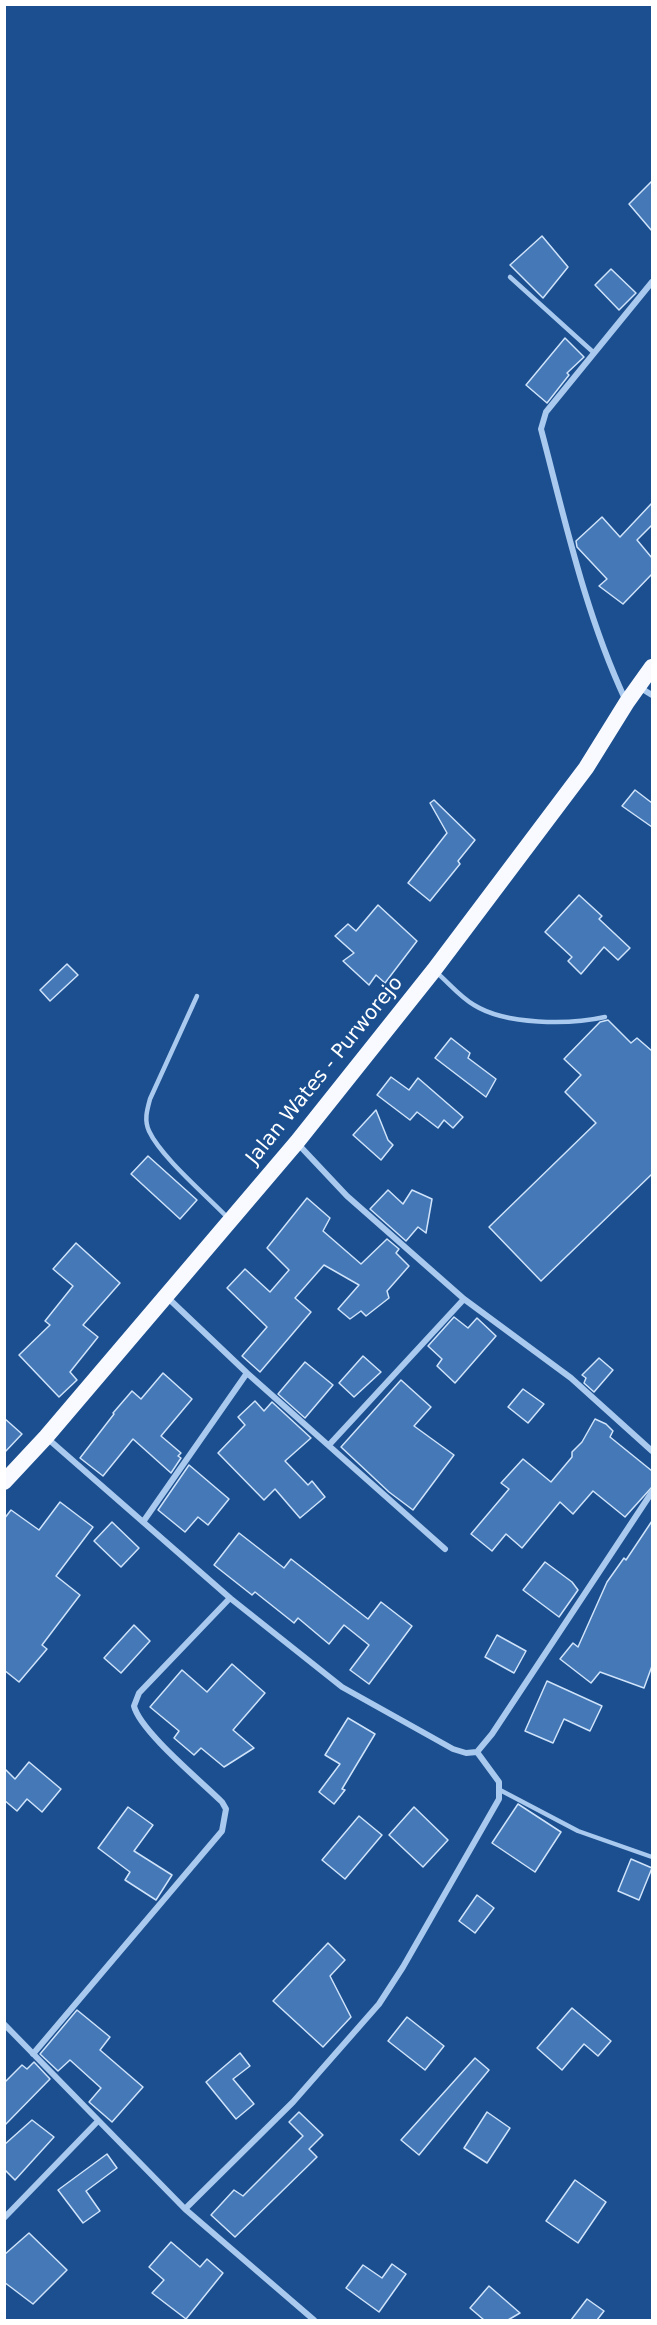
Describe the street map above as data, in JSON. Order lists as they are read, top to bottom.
{
  "streets": {
    "highway": ["Jalan Wates - Purworejo"]
  }
}
